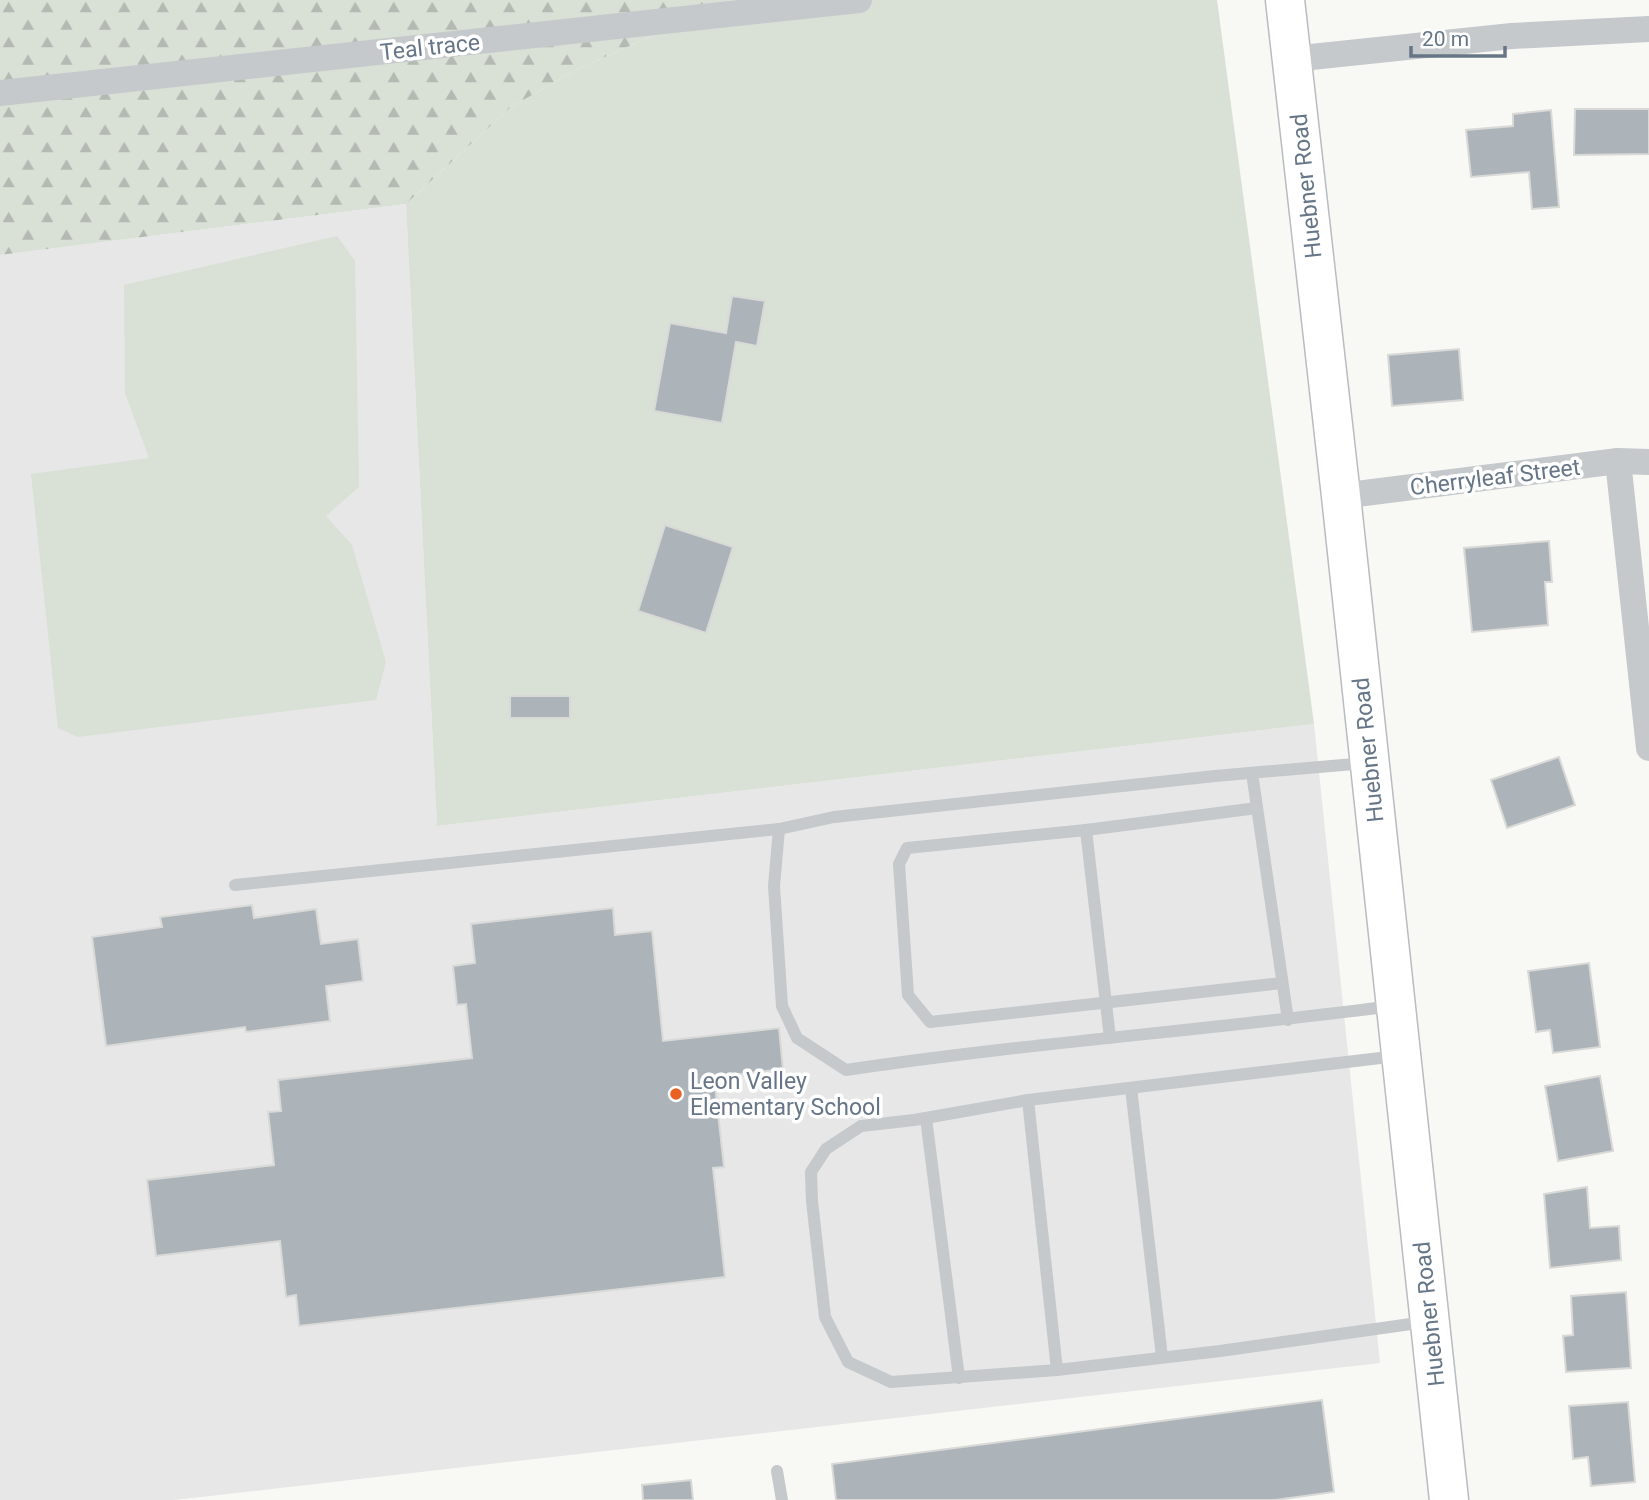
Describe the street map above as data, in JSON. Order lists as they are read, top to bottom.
{
  "streets": {
    "main road": ["Huebner Road"],
    "street": ["Teal trace", "Cherryleaf Street"]
  },
  "crossings": [
    ["Huebner Road", "Cherryleaf Street"]
  ],
  "places": ["Leon Valley Elementary School"],
  "scale_bar": "20 m"
}
